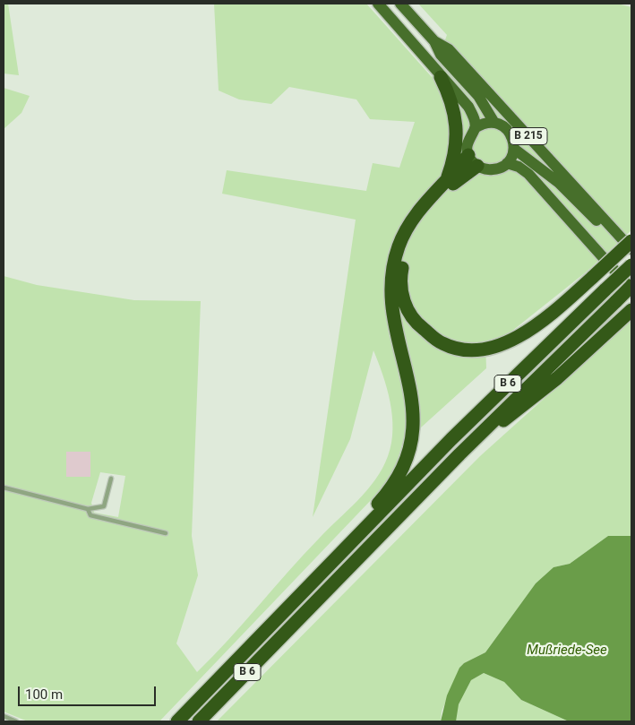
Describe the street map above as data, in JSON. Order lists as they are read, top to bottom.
{
  "streets": {
    "highway": ["B 6"],
    "main road": ["B 215"]
  },
  "water": ["Mußriede-See"],
  "scale_bar": "100 m"
}
